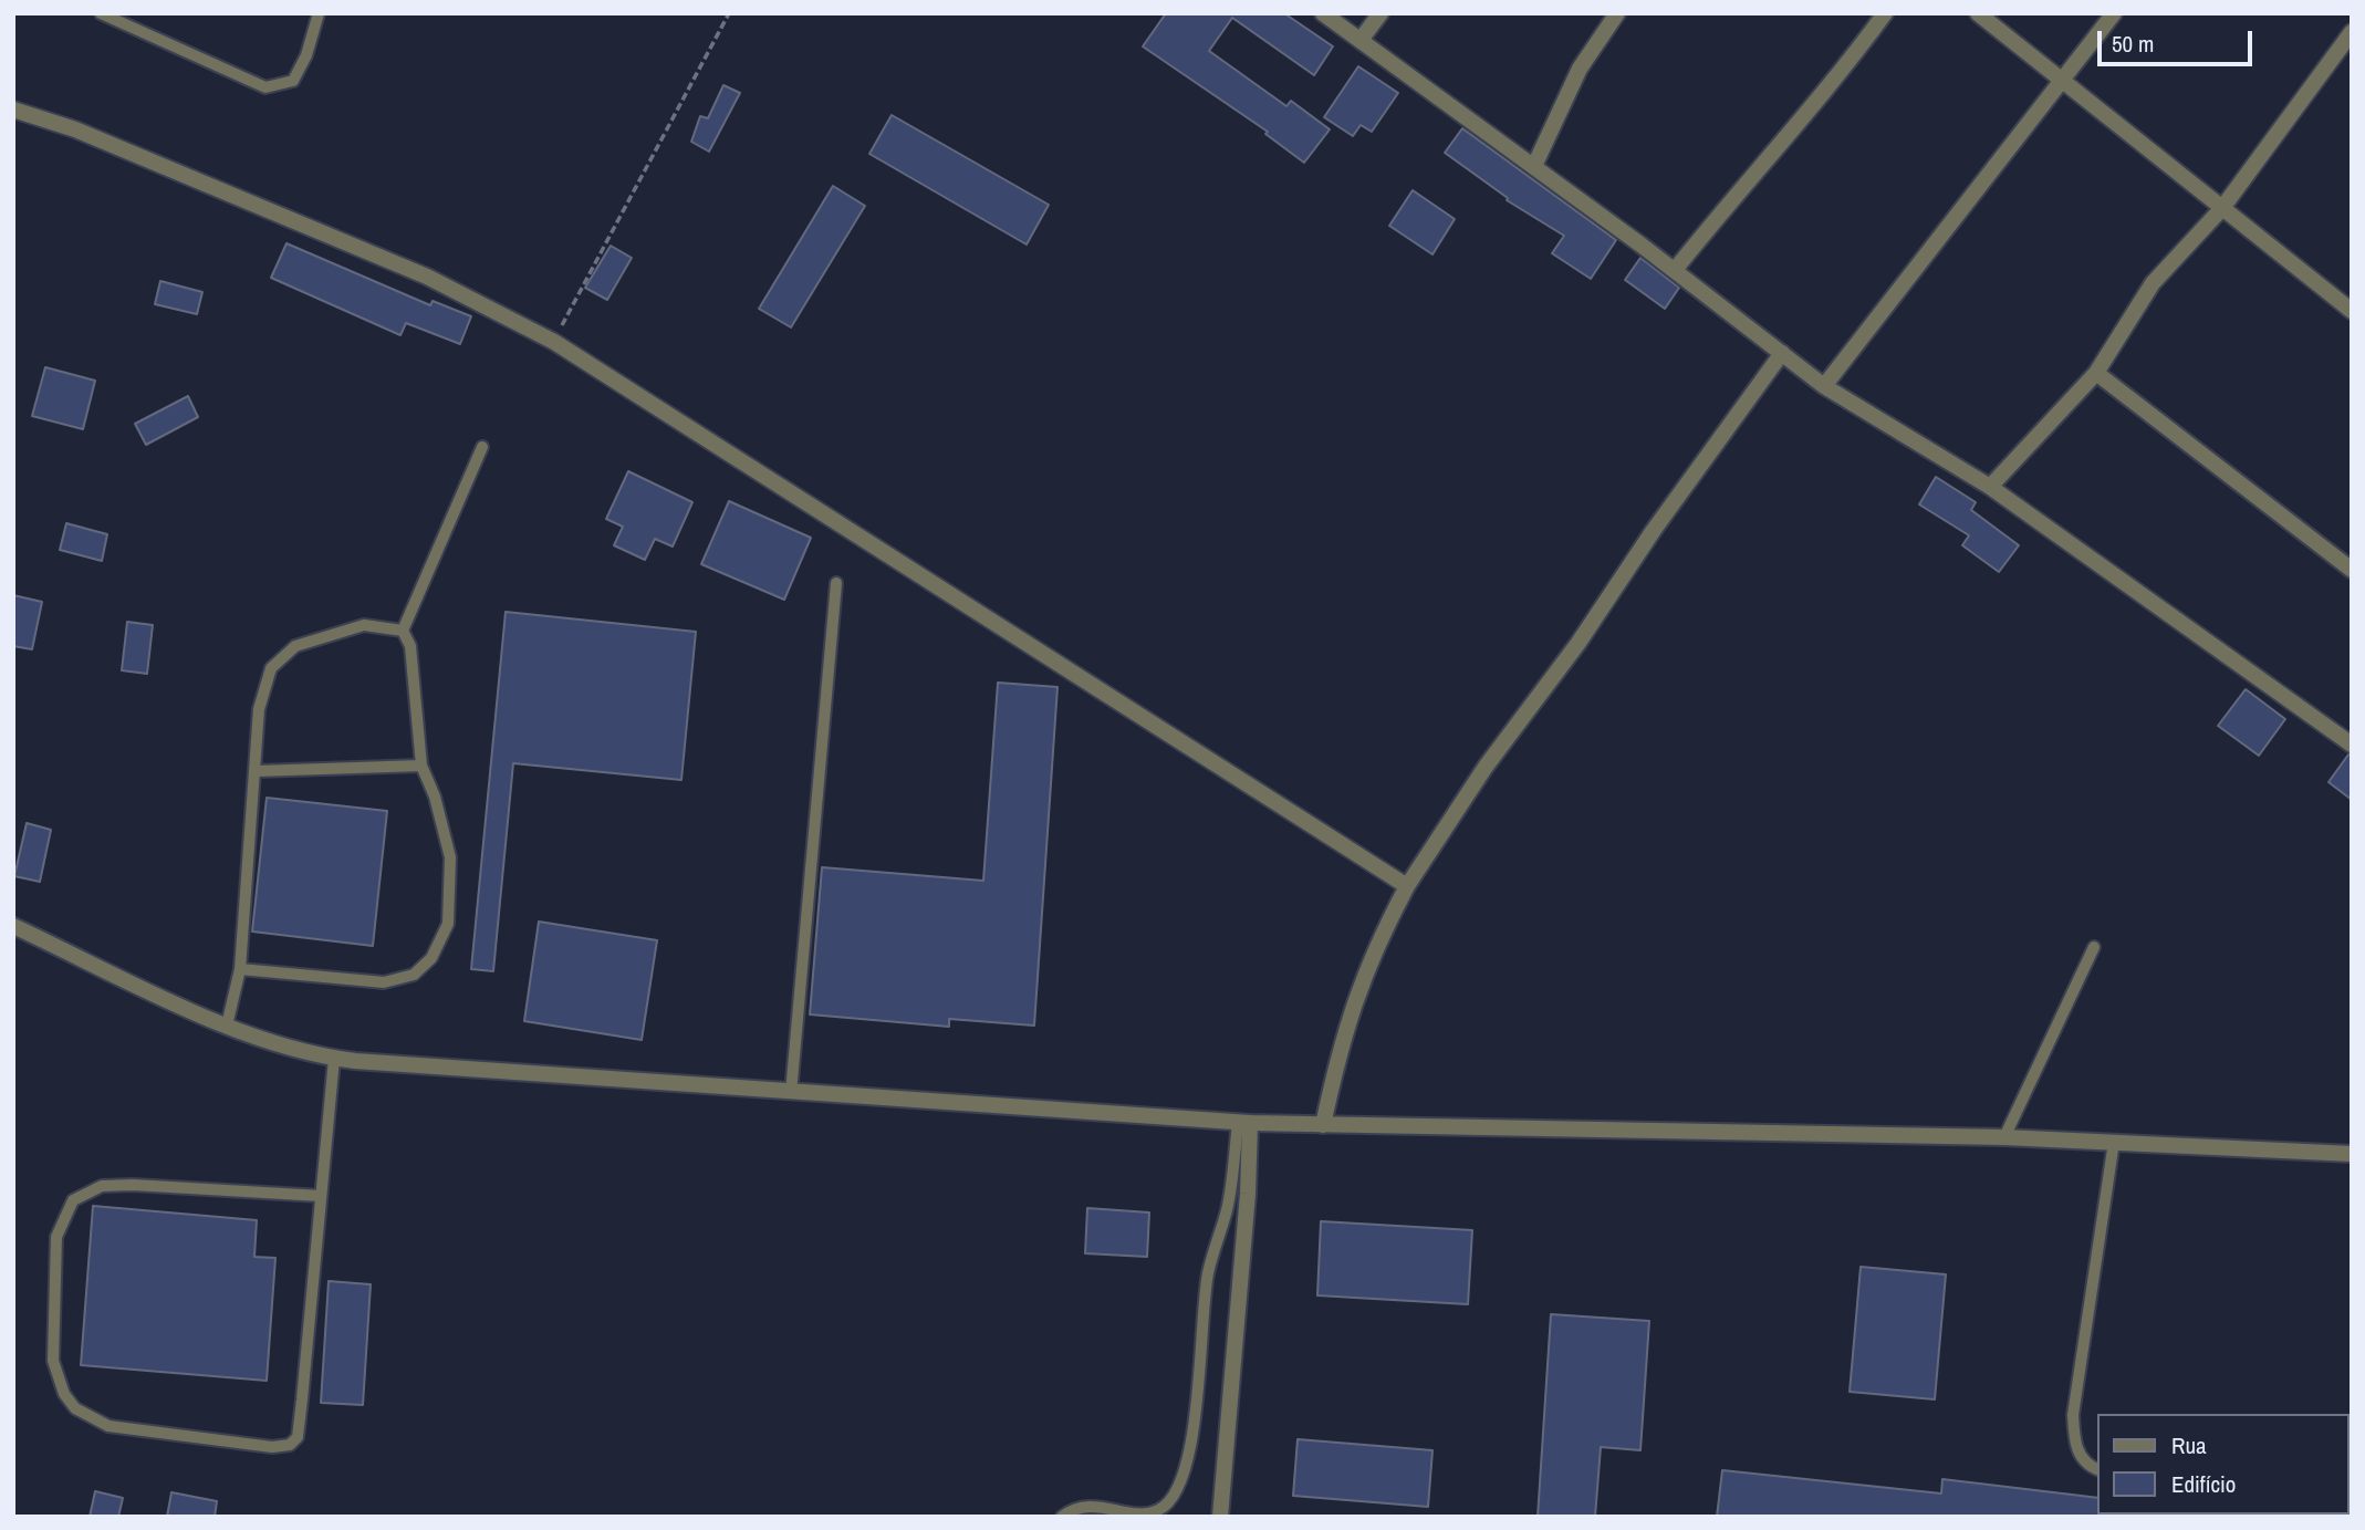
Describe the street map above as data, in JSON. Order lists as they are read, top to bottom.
{
  "legend": ["Rua", "Edifício"],
  "scale_bar": "50 m"
}
